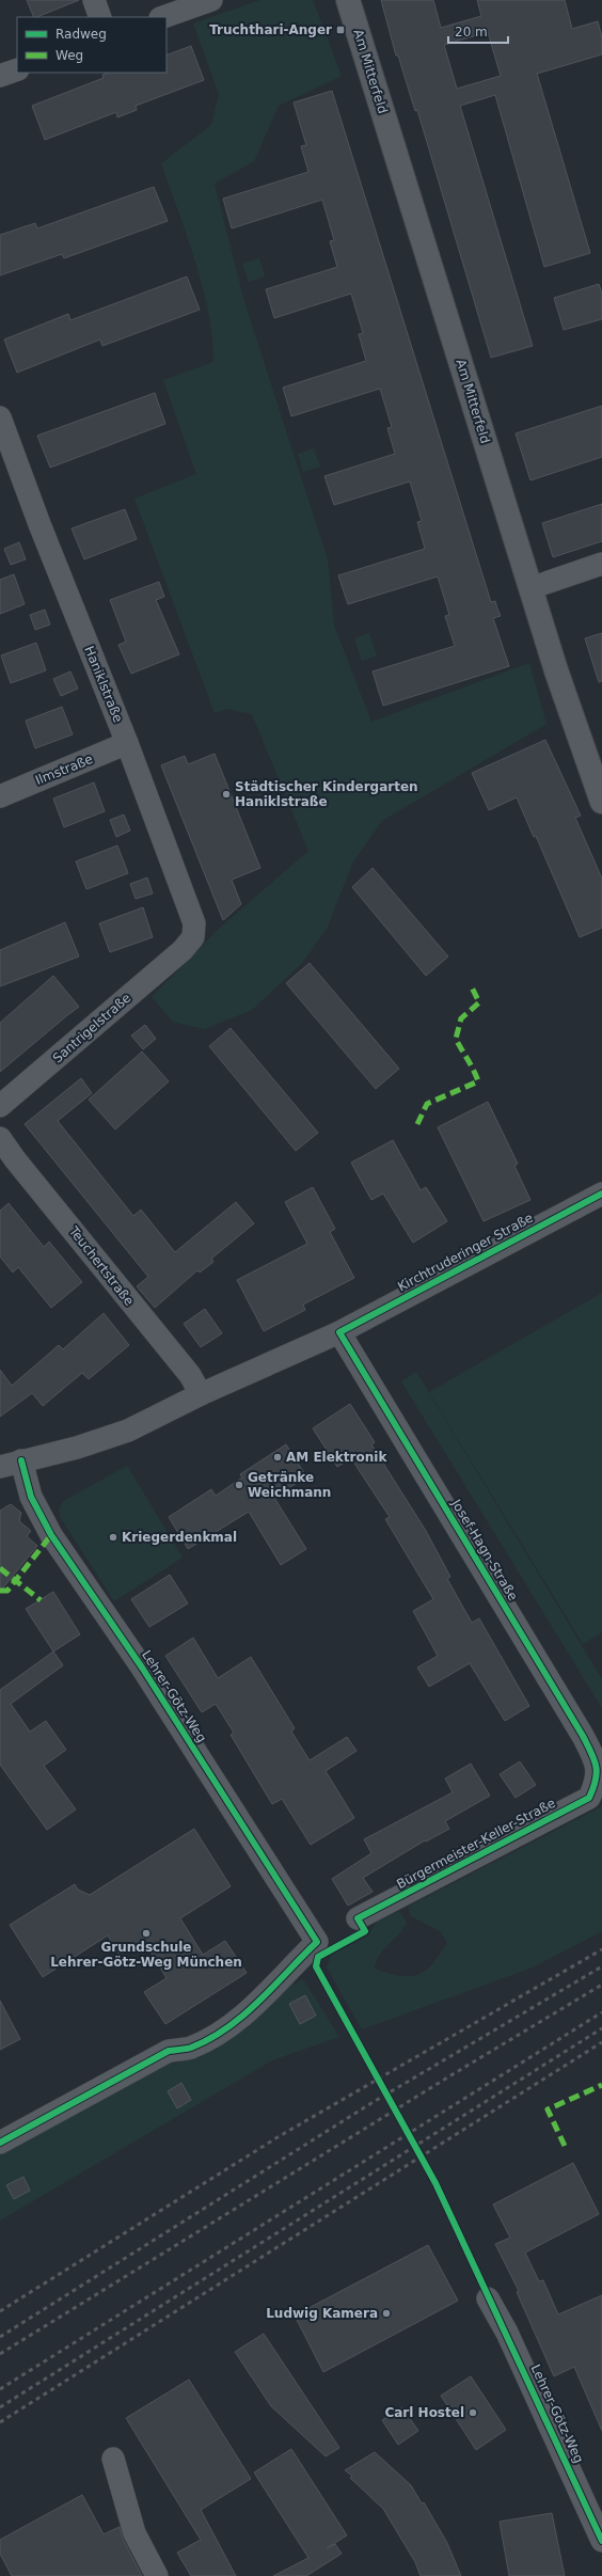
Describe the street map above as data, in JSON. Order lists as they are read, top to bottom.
{
  "streets": {
    "street": [
      "Am Mitterfeld",
      "Haniklstraße",
      "Ilmstraße",
      "Santrigelstraße",
      "Kirchtruderinger Straße",
      "Teuchertstraße",
      "Josef-Hagn-Straße",
      "Lehrer-Götz-Weg",
      "Bürgermeister-Keller-Straße"
    ]
  },
  "crossings": [
    ["Haniklstraße", "Ilmstraße"],
    ["Haniklstraße", "Santrigelstraße"],
    ["Kirchtruderinger Straße", "Teuchertstraße"],
    ["Kirchtruderinger Straße", "Josef-Hagn-Straße"],
    ["Kirchtruderinger Straße", "Lehrer-Götz-Weg"],
    ["Josef-Hagn-Straße", "Bürgermeister-Keller-Straße"]
  ],
  "places": {
    "transit": ["Truchthari-Anger"],
    "other": [
      "Städtischer Kindergarten Haniklstraße",
      "AM Elektronik",
      "Getränke Weichmann",
      "Kriegerdenkmal",
      "Grundschule Lehrer-Götz-Weg München",
      "Ludwig Kamera",
      "Carl Hostel"
    ]
  },
  "legend": ["Radweg", "Weg"],
  "scale_bar": "20 m"
}
